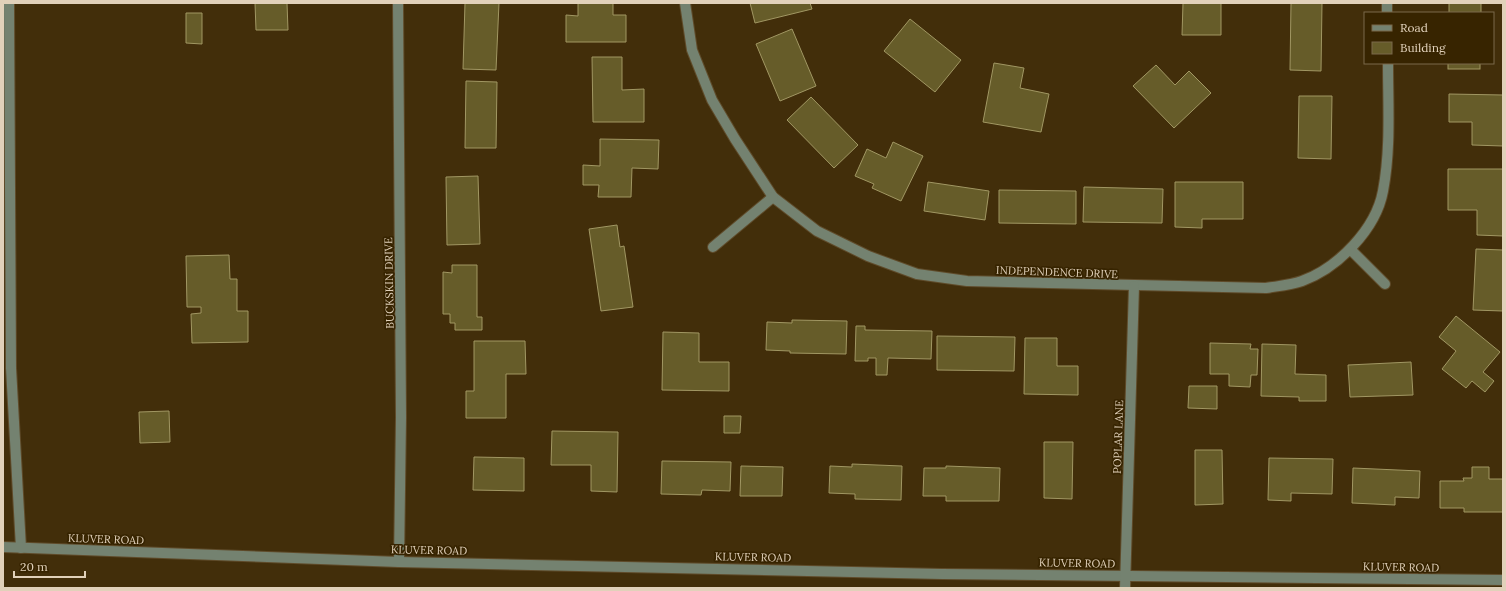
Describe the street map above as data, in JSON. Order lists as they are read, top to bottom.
{
  "streets": {
    "street": [
      "INDEPENDENCE DRIVE",
      "BUCKSKIN DRIVE",
      "POPLAR LANE",
      "KLUVER ROAD"
    ]
  },
  "crossings": [
    ["INDEPENDENCE DRIVE", "POPLAR LANE"],
    ["BUCKSKIN DRIVE", "KLUVER ROAD"],
    ["POPLAR LANE", "KLUVER ROAD"]
  ],
  "legend": ["Road", "Building"],
  "scale_bar": "20 m"
}
